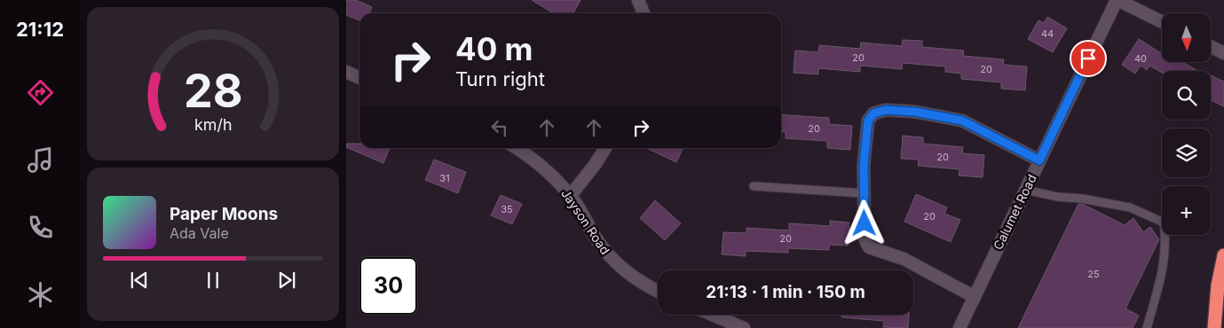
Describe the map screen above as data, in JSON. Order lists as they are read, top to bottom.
{
  "streets": {
    "street": ["Calumet Road", "Jayson Road"]
  },
  "house_numbers": [
    "44",
    "20",
    "40",
    "20",
    "20",
    "20",
    "31",
    "35",
    "20",
    "20",
    "25"
  ],
  "north": "bottom",
  "page": {
    "tabs": "21:12",
    "map_buttons": "+",
    "turn": ["40 m", "Turn right"],
    "song": ["Paper Moons", "Ada Vale"],
    "limit": "30",
    "trip": "21:13 · 1 min · 150 m",
    "gauge": ["28", "km/h"]
  }
}
